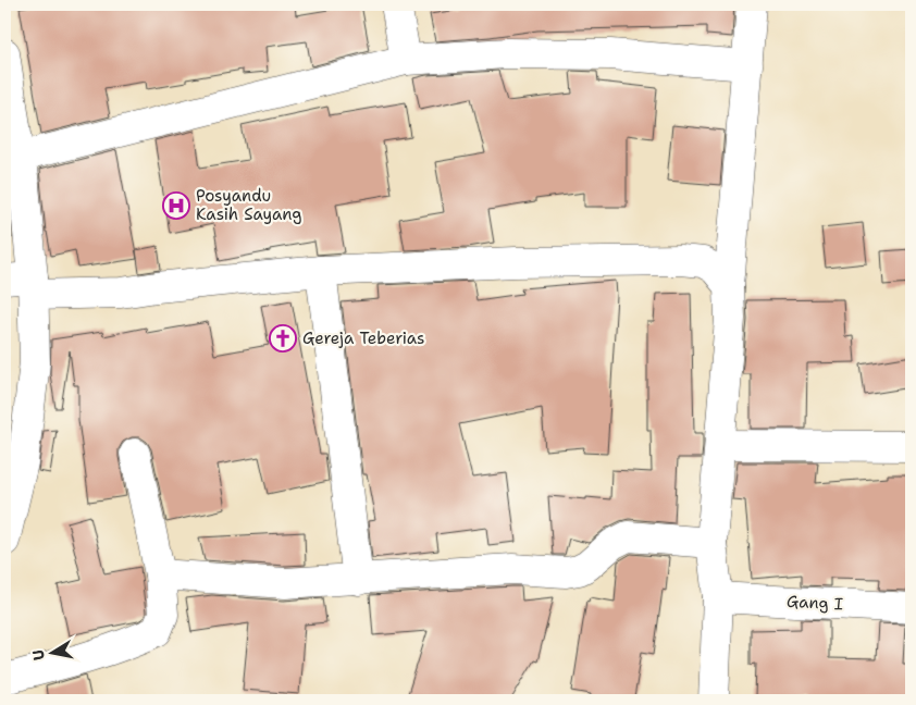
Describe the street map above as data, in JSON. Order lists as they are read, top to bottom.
{
  "streets": {
    "street": ["Gang I"]
  },
  "places": {
    "hospital": ["Posyandu Kasih Sayang"],
    "church": ["Gereja Teberias"]
  },
  "north": "left"
}
